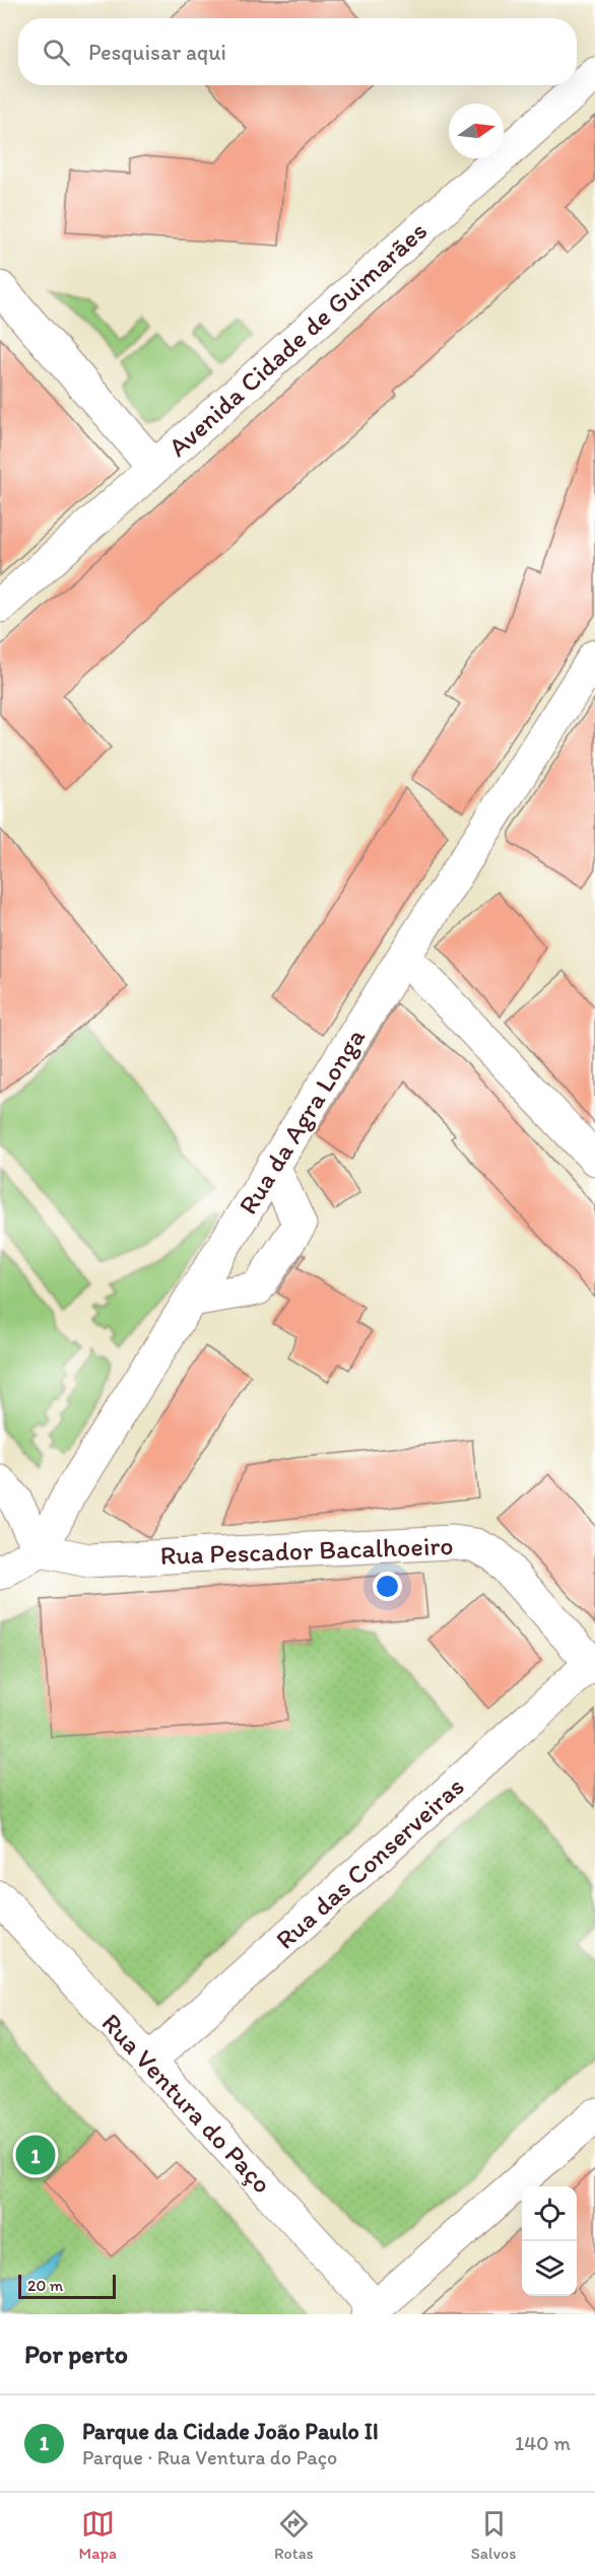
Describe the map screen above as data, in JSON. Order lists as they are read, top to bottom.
{
  "streets": {
    "street": [
      "Avenida Cidade de Guimarães",
      "Rua da Agra Longa",
      "Rua Pescador Bacalhoeiro",
      "Rua das Conserveiras",
      "Rua Ventura do Paço"
    ]
  },
  "crossings": [
    ["Rua da Agra Longa", "Rua Pescador Bacalhoeiro"],
    ["Rua Pescador Bacalhoeiro", "Rua das Conserveiras"],
    ["Rua das Conserveiras", "Rua Ventura do Paço"]
  ],
  "scale_bar": "20 m",
  "north": "right",
  "page": {
    "search": "Pesquisar aqui",
    "pins": "1",
    "scale": "20 m",
    "heading": "Por perto",
    "list": [
      {
        "mark": "1",
        "name": "Parque da Cidade João Paulo II",
        "note": "Parque · Rua Ventura do Paço",
        "value": "140 m"
      }
    ],
    "nav": ["Mapa", "Rotas", "Salvos"]
  }
}
